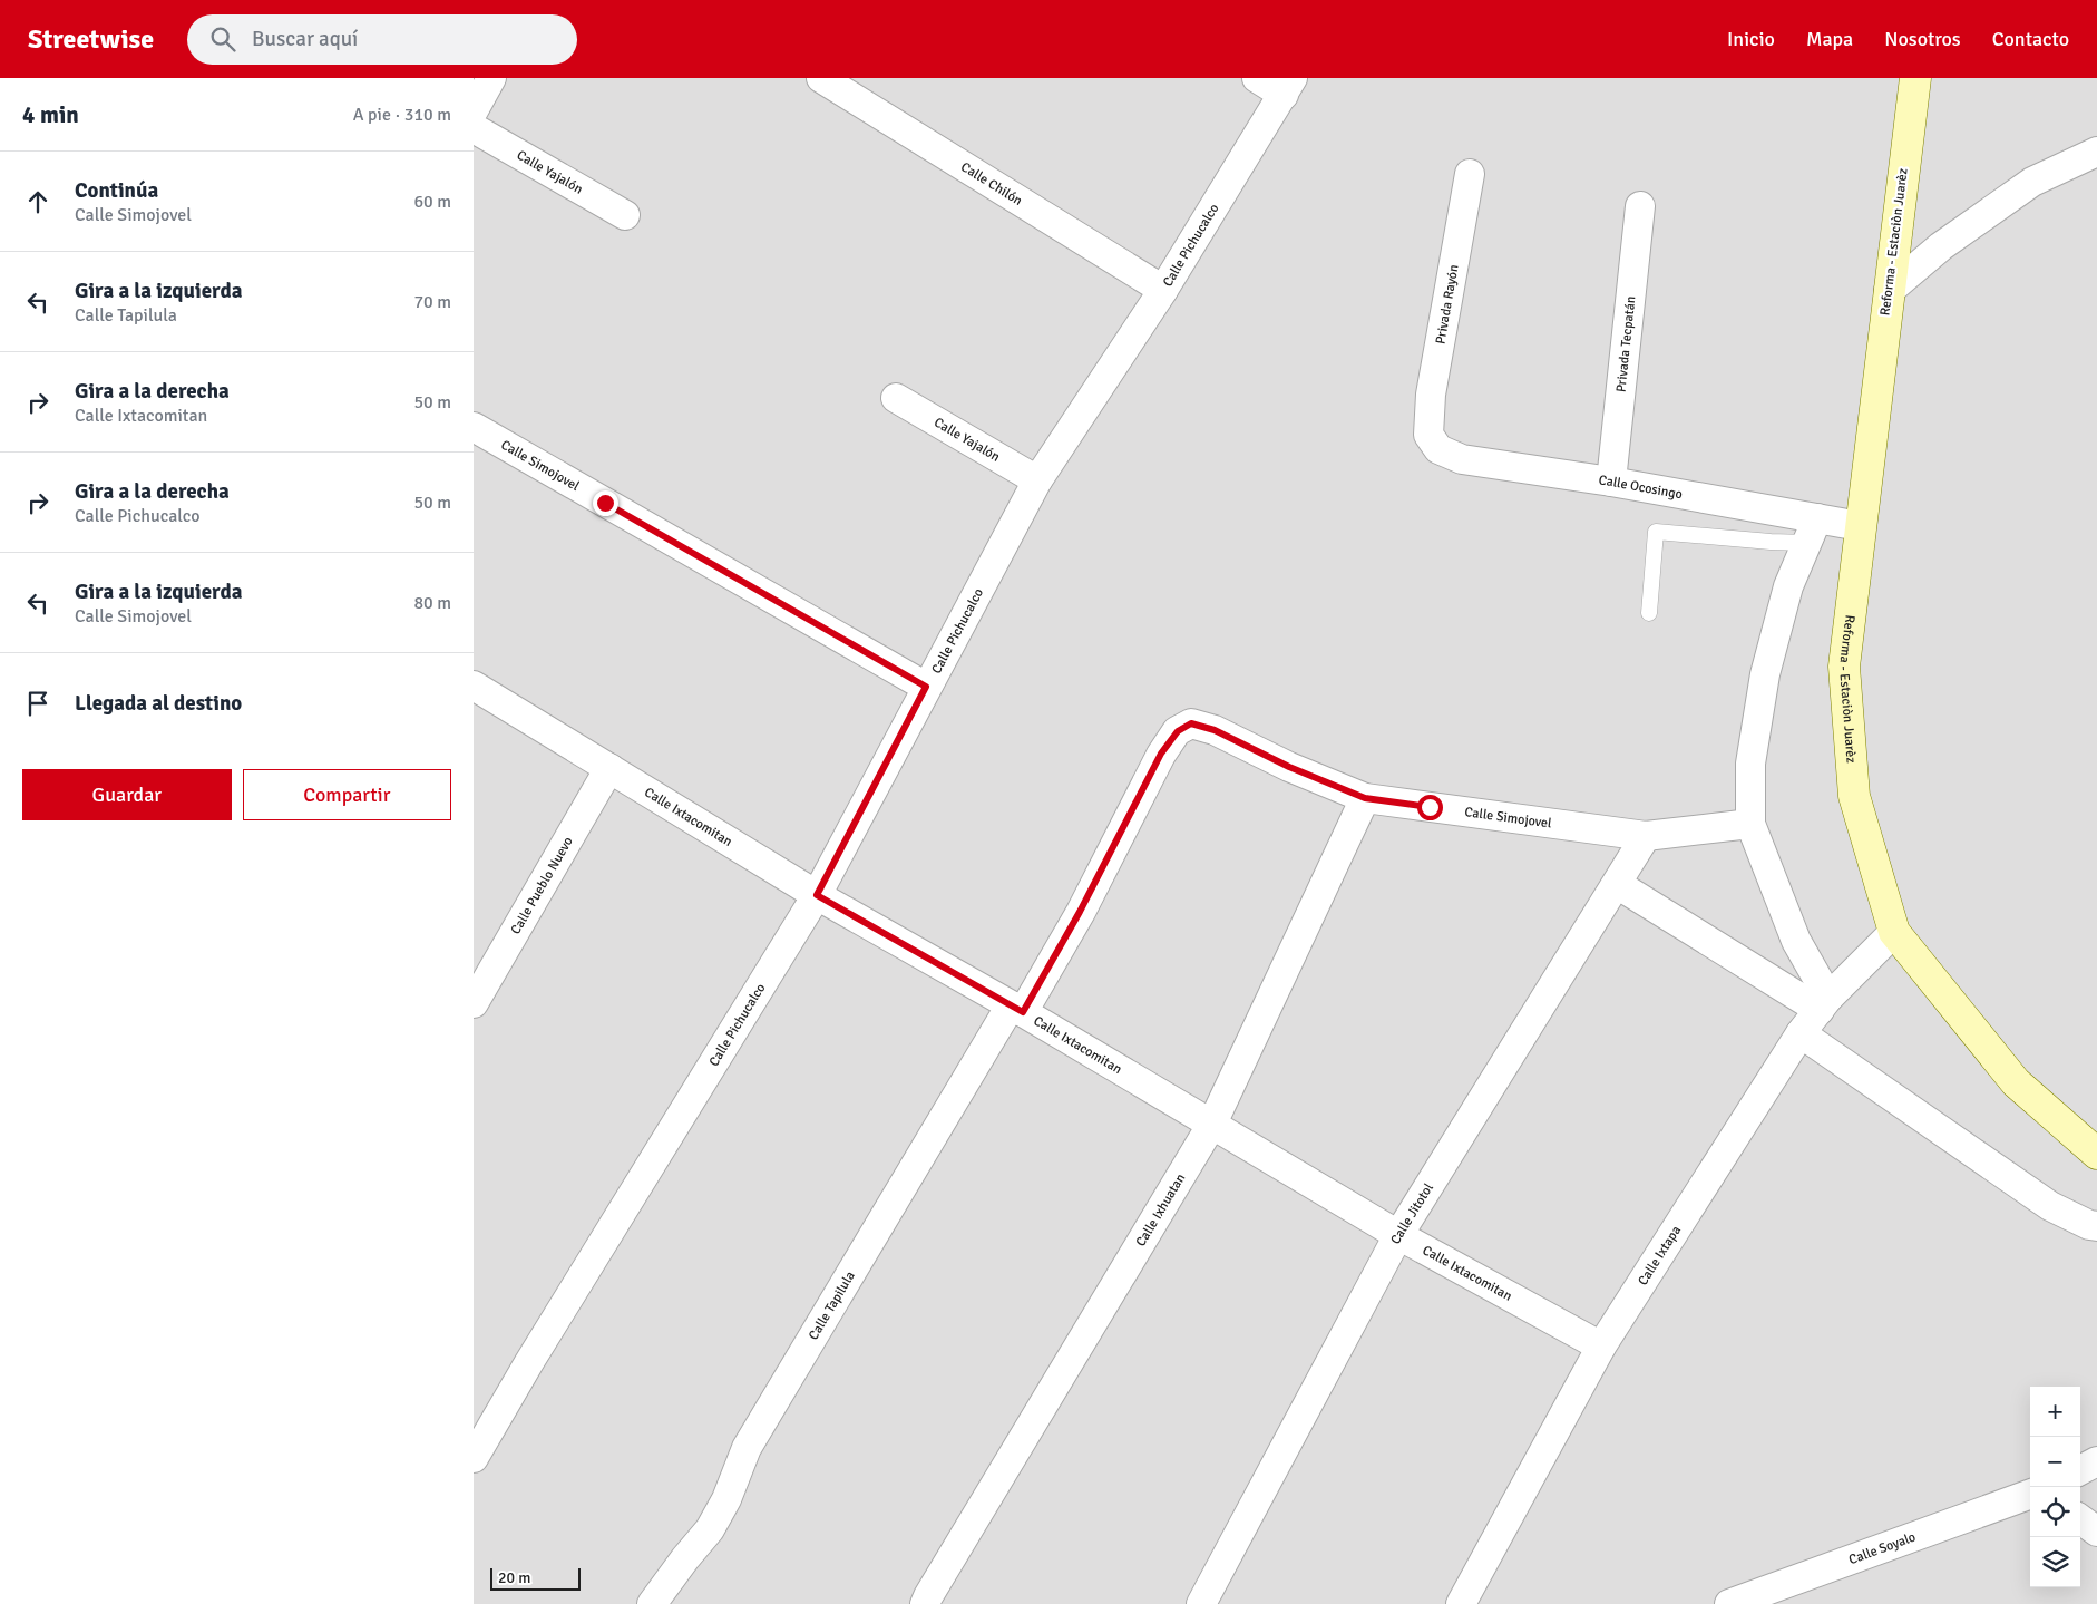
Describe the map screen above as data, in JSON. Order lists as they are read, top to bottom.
{
  "streets": {
    "main road": ["Reforma - Estaciòn Juarèz"],
    "street": [
      "Calle Yajalón",
      "Calle Chilón",
      "Calle Pichucalco",
      "Privada Rayón",
      "Privada Tecpatán",
      "Calle Simojovel",
      "Calle Ocosingo",
      "Calle Ixtacomitan",
      "Calle Pueblo Nuevo",
      "Calle Ixhuatan",
      "Calle Jitotol",
      "Calle Ixtapa",
      "Calle Tapilula",
      "Calle Soyalo"
    ]
  },
  "crossings": [
    ["Calle Yajalón", "Calle Pichucalco"],
    ["Calle Chilón", "Calle Pichucalco"],
    ["Reforma - Estaciòn Juarèz", "Calle Ocosingo"],
    ["Reforma - Estaciòn Juarèz", "Calle Ixtapa"],
    ["Calle Pichucalco", "Calle Simojovel"],
    ["Calle Pichucalco", "Calle Ixtacomitan"],
    ["Privada Rayón", "Calle Ocosingo"],
    ["Privada Tecpatán", "Calle Ocosingo"],
    ["Calle Simojovel", "Calle Ixhuatan"],
    ["Calle Simojovel", "Calle Jitotol"],
    ["Calle Simojovel", "Calle Tapilula"],
    ["Calle Ixtacomitan", "Calle Pueblo Nuevo"],
    ["Calle Ixtacomitan", "Calle Ixhuatan"],
    ["Calle Ixtacomitan", "Calle Jitotol"],
    ["Calle Ixtacomitan", "Calle Ixtapa"],
    ["Calle Ixtacomitan", "Calle Tapilula"]
  ],
  "scale_bar": "20 m",
  "page": {
    "header": "Streetwise",
    "search": "Buscar aquí",
    "nav": [
      "Inicio",
      "Mapa",
      "Nosotros",
      "Contacto"
    ],
    "heading": ["4 min", "A pie · 310 m"],
    "list": [
      ["Continúa", "Calle Simojovel", "60 m"],
      ["Gira a la izquierda", "Calle Tapilula", "70 m"],
      ["Gira a la derecha", "Calle Ixtacomitan", "50 m"],
      ["Gira a la derecha", "Calle Pichucalco", "50 m"],
      ["Gira a la izquierda", "Calle Simojovel", "80 m"],
      "Llegada al destino"
    ],
    "buttons": ["Guardar", "Compartir"],
    "map_buttons": ["+", "−"],
    "scale": "20 m"
  }
}
